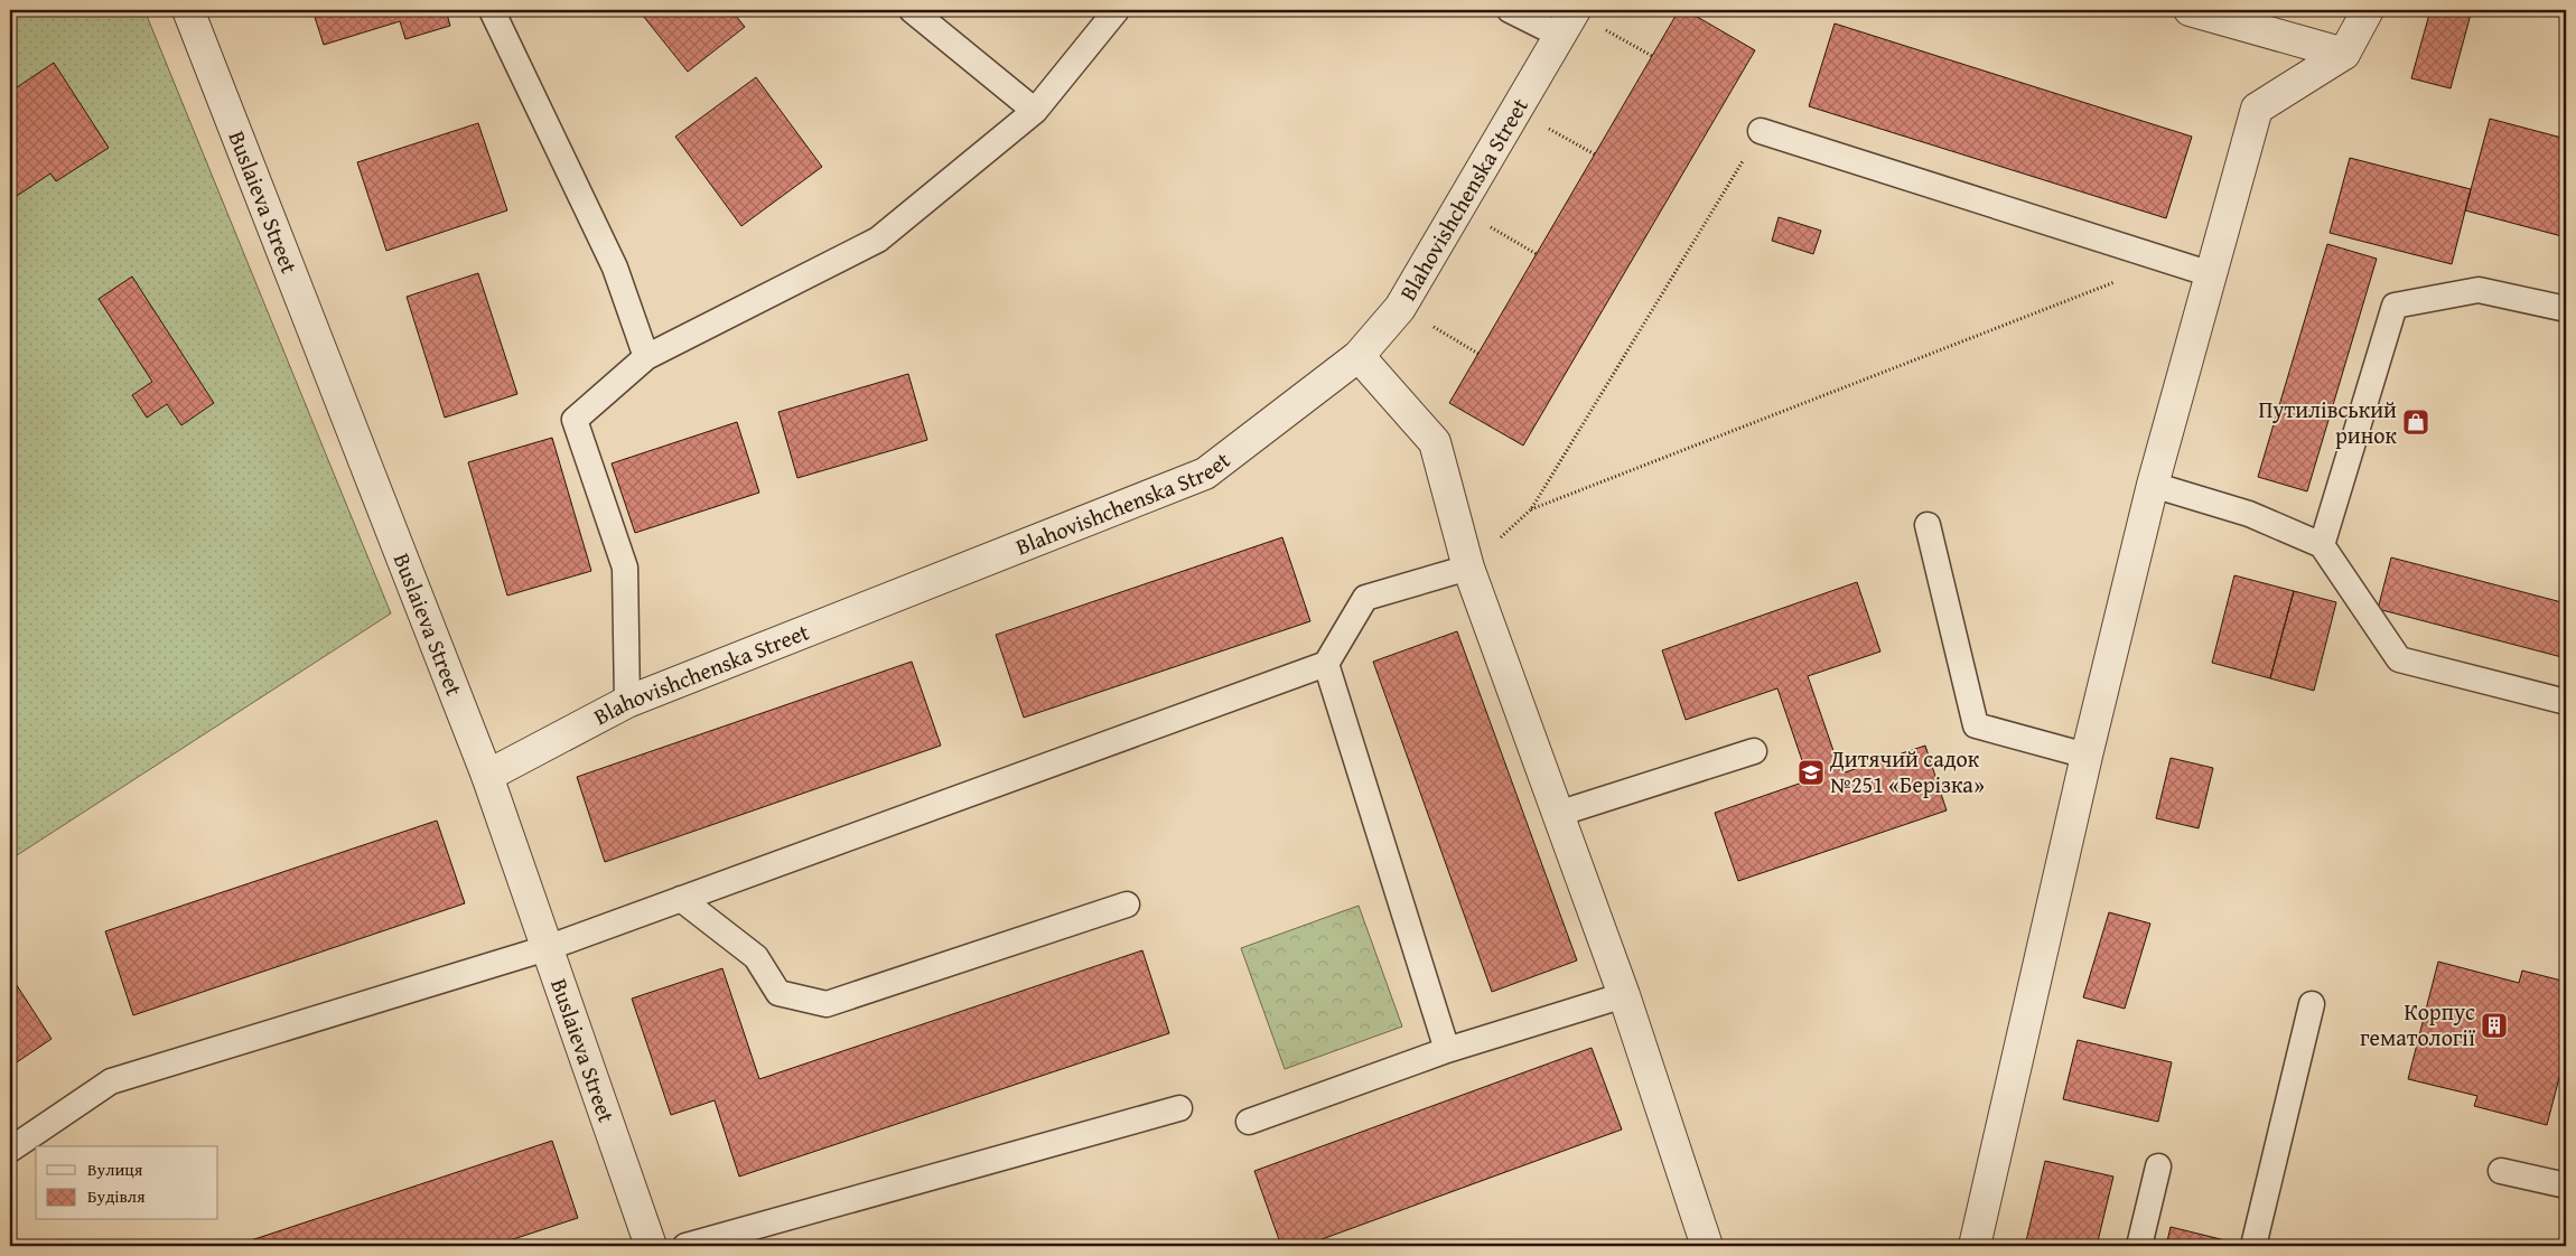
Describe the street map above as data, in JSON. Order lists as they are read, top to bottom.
{
  "streets": {
    "street": ["Blahovishchenska Street", "Buslaieva Street"]
  },
  "crossings": [
    ["Blahovishchenska Street", "Buslaieva Street"]
  ],
  "places": {
    "shop": ["Путилівський ринок"],
    "school or university": ["Дитячий садок №251 «Берізка»"],
    "building": ["Корпус гематології"]
  },
  "legend": ["Вулиця", "Будівля"]
}
